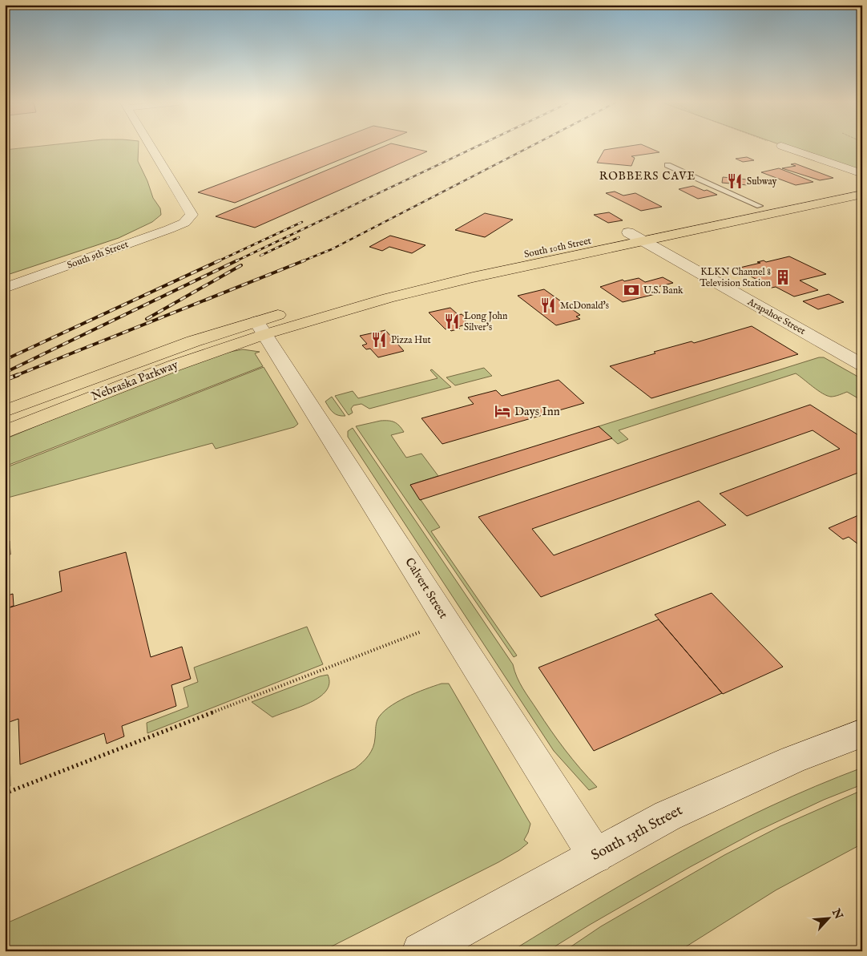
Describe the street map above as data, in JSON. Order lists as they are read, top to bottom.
{
  "streets": {
    "main road": ["South 10th Street", "Nebraska Parkway"],
    "street": [
      "South 9th Street",
      "Arapahoe Street",
      "Calvert Street",
      "South 13th Street"
    ]
  },
  "crossings": [
    ["South 10th Street", "Arapahoe Street"],
    ["South 10th Street", "Nebraska Parkway"],
    ["South 10th Street", "Calvert Street"],
    ["Nebraska Parkway", "Calvert Street"],
    ["Calvert Street", "South 13th Street"]
  ],
  "districts": ["ROBBERS CAVE"],
  "places": {
    "restaurant": [
      "Subway",
      "McDonald's",
      "Long John Silver's",
      "Pizza Hut"
    ],
    "building": ["KLKN Channel 8 Television Station"],
    "bank": ["U.S. Bank"],
    "hotel": ["Days Inn"]
  },
  "north": "top right"
}
